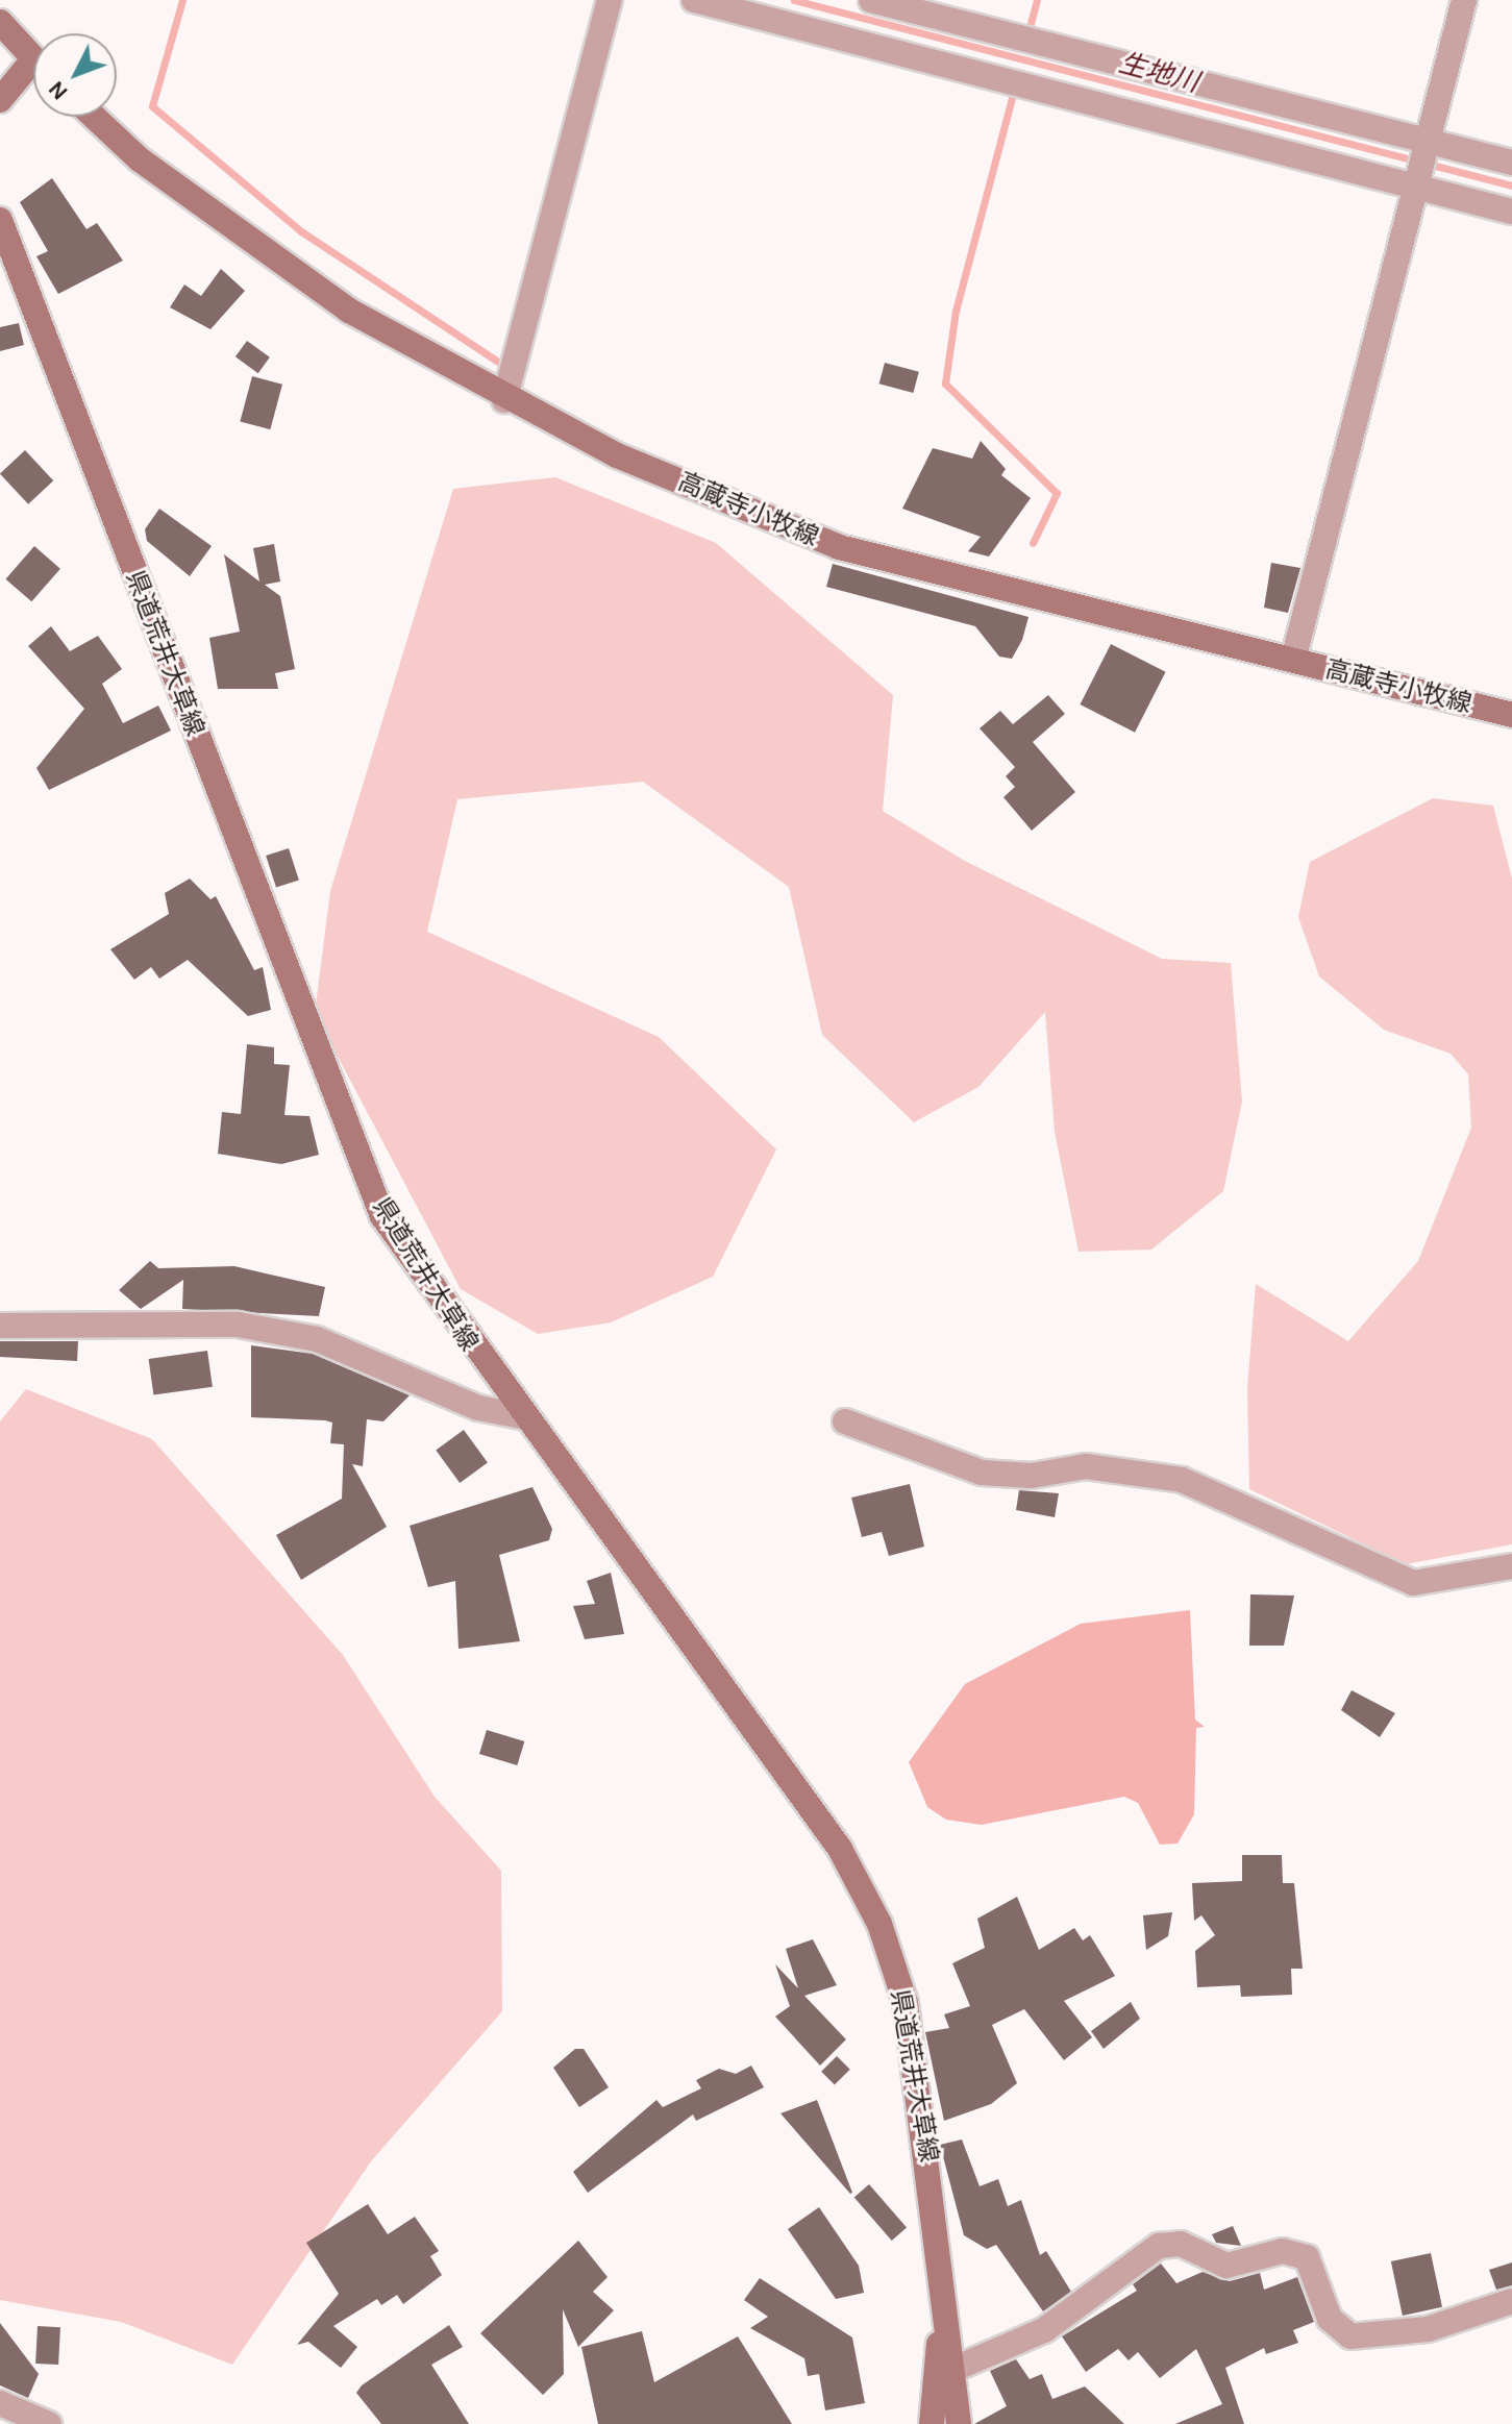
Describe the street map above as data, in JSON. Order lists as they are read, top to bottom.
{
  "streets": {
    "main road": ["高蔵寺小牧線", "県道荒井大草線"]
  },
  "water": ["生地川"],
  "north": "bottom left"
}
